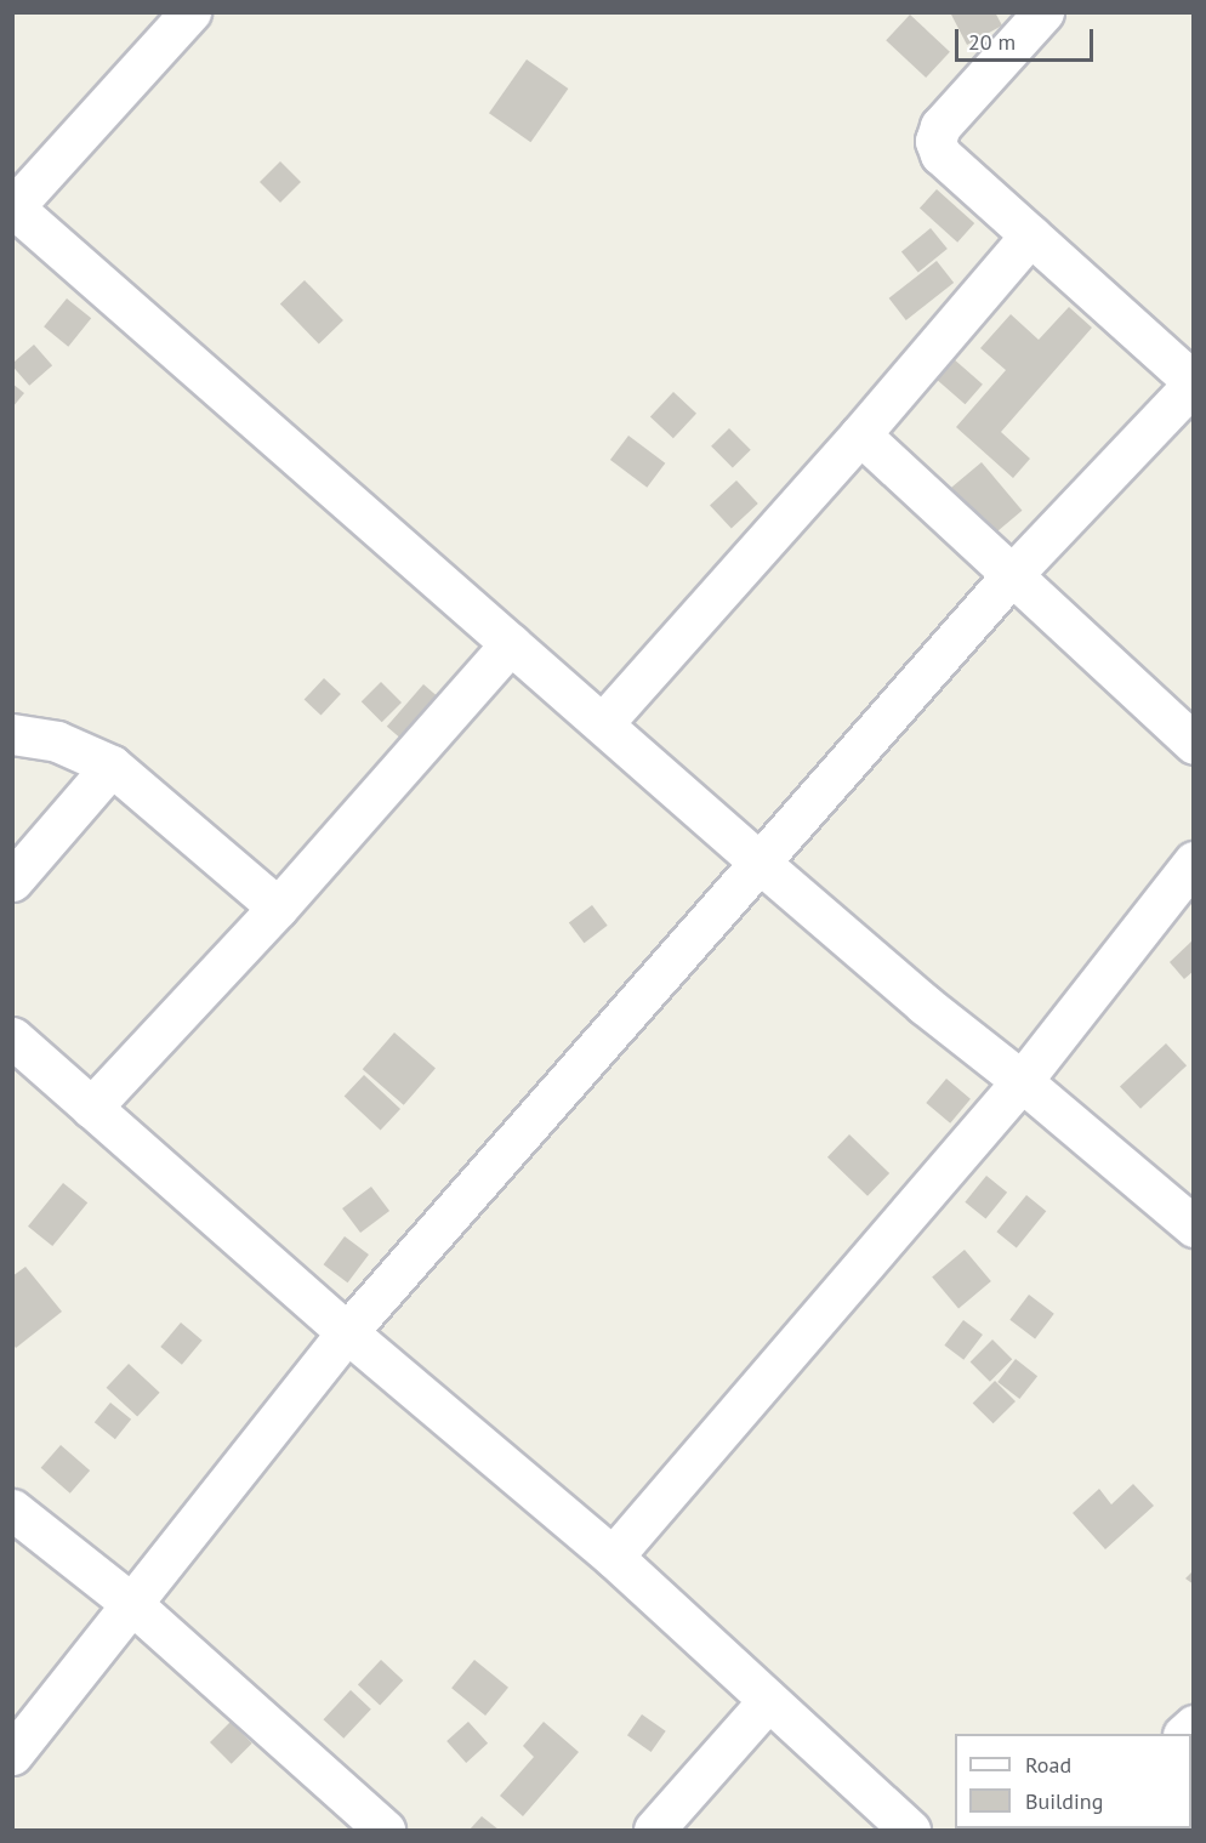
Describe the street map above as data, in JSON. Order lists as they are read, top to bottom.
{
  "legend": ["Road", "Building"],
  "scale_bar": "20 m"
}
